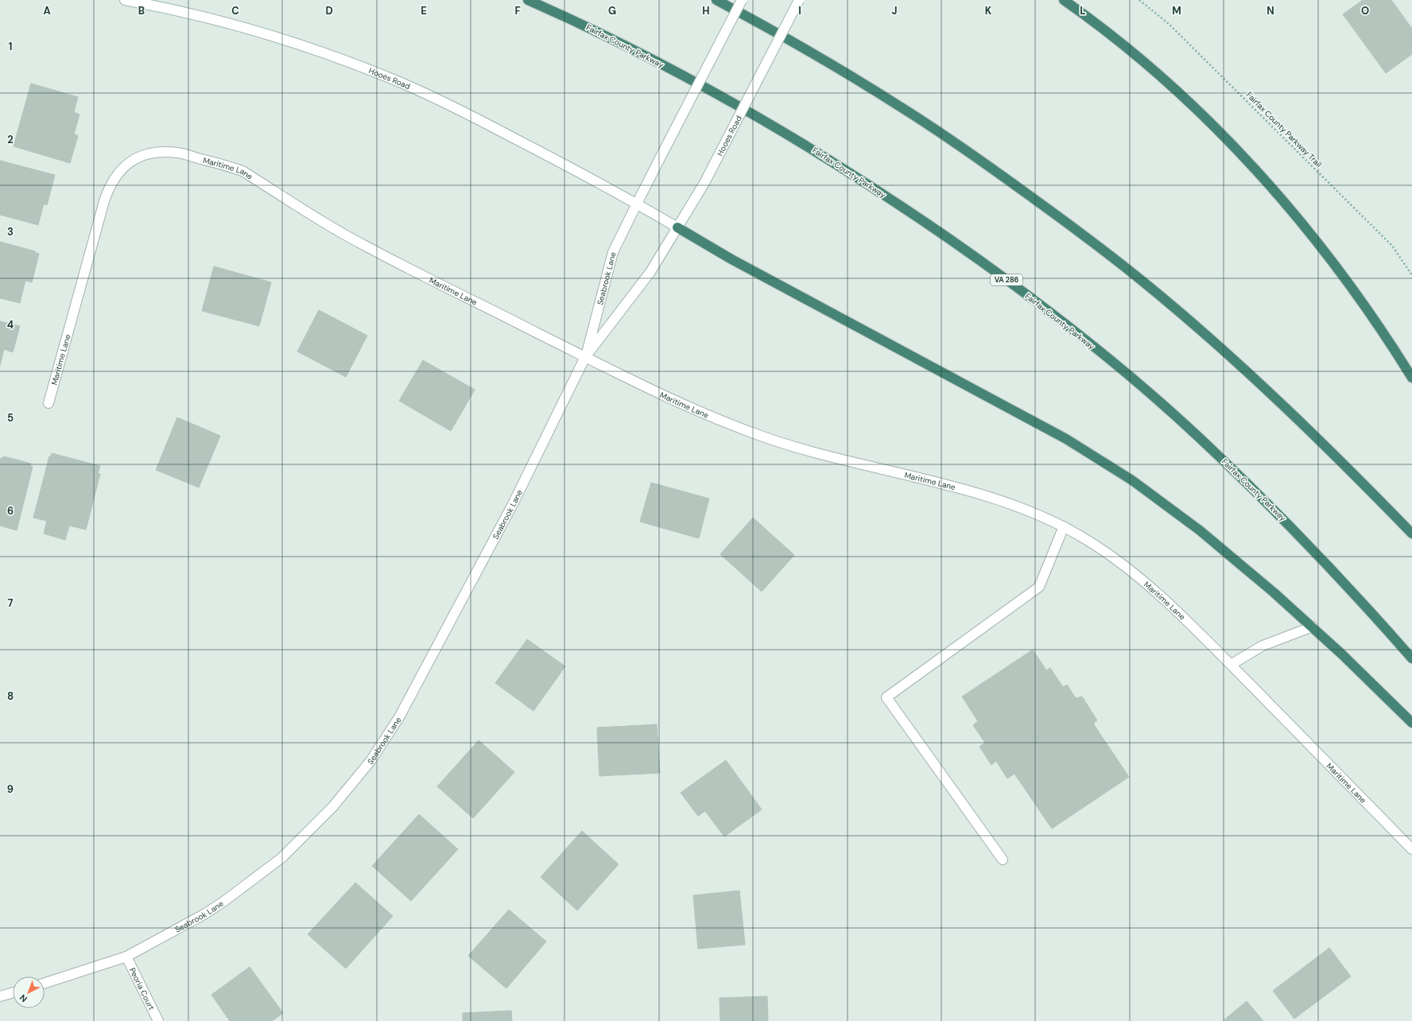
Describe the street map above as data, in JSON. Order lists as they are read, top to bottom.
{
  "streets": {
    "highway": ["Fairfax County Parkway", "VA 286"],
    "street": [
      "Hooes Road",
      "Maritime Lane",
      "Seabrook Lane",
      "Peoria Court"
    ],
    "path": ["Fairfax County Parkway Trail"]
  },
  "crossings": [
    ["Hooes Road", "Seabrook Lane"],
    ["Maritime Lane", "Seabrook Lane"],
    ["Seabrook Lane", "Peoria Court"]
  ],
  "north": "bottom left",
  "grid": {
    "columns": [
      "A",
      "B",
      "C",
      "D",
      "E",
      "F",
      "G",
      "H",
      "I",
      "J",
      "K",
      "L",
      "M",
      "N",
      "O"
    ],
    "rows": [
      "1",
      "2",
      "3",
      "4",
      "5",
      "6",
      "7",
      "8",
      "9"
    ]
  }
}
